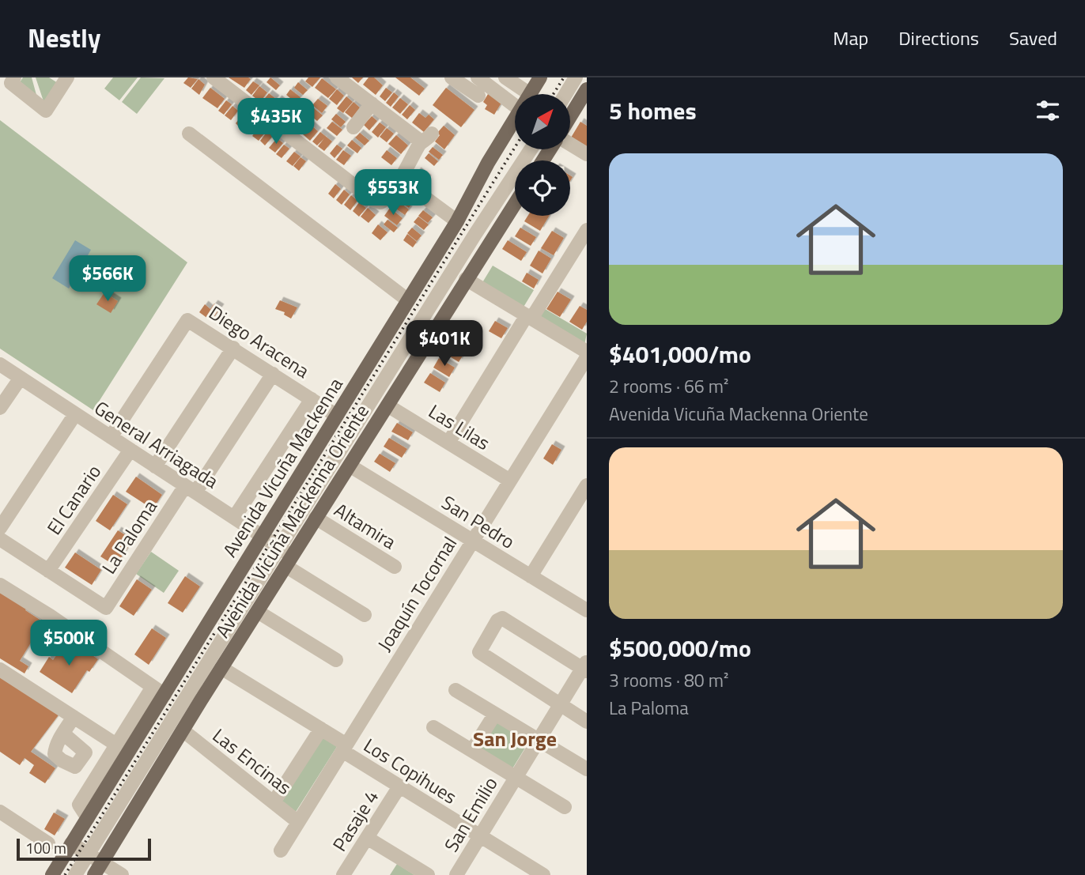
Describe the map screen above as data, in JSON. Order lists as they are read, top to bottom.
{
  "streets": {
    "main road": ["Avenida Vicuña Mackenna", "Avenida Vicuña Mackenna Oriente"],
    "street": [
      "Diego Aracena",
      "Las Lilas",
      "General Arriagada",
      "El Canario",
      "San Pedro",
      "Altamira",
      "La Paloma",
      "Joaquín Tocornal",
      "Las Encinas",
      "Los Copihues",
      "San Emilio",
      "Pasaje 4"
    ]
  },
  "crossings": [
    ["Diego Aracena", "General Arriagada"],
    ["Diego Aracena", "Avenida Vicuña Mackenna"],
    ["Diego Aracena", "La Paloma"],
    ["Las Lilas", "Avenida Vicuña Mackenna Oriente"],
    ["Las Lilas", "Joaquín Tocornal"],
    ["General Arriagada", "Avenida Vicuña Mackenna"],
    ["General Arriagada", "El Canario"],
    ["General Arriagada", "Avenida Vicuña Mackenna Oriente"],
    ["General Arriagada", "La Paloma"],
    ["El Canario", "La Paloma"],
    ["Avenida Vicuña Mackenna Oriente", "San Pedro"],
    ["Avenida Vicuña Mackenna Oriente", "Altamira"],
    ["Avenida Vicuña Mackenna Oriente", "Las Encinas"],
    ["Avenida Vicuña Mackenna Oriente", "Los Copihues"],
    ["San Pedro", "Joaquín Tocornal"],
    ["Joaquín Tocornal", "Las Encinas"],
    ["Joaquín Tocornal", "Los Copihues"],
    ["Los Copihues", "San Emilio"],
    ["Los Copihues", "Pasaje 4"]
  ],
  "districts": ["San Jorge"],
  "scale_bar": "100 m",
  "north": "top right",
  "page": {
    "header": "Nestly",
    "nav": ["Map", "Directions", "Saved"],
    "heading": "5 homes",
    "price": [
      "$435K",
      "$553K",
      "$566K",
      "$401K",
      "$500K"
    ],
    "list": [
      {
        "name": "$401,000/mo",
        "note": "2 rooms · 66 m² · Avenida Vicuña Mackenna Oriente"
      },
      {
        "name": "$500,000/mo",
        "note": "3 rooms · 80 m² · La Paloma"
      }
    ],
    "scale": "100 m"
  }
}
